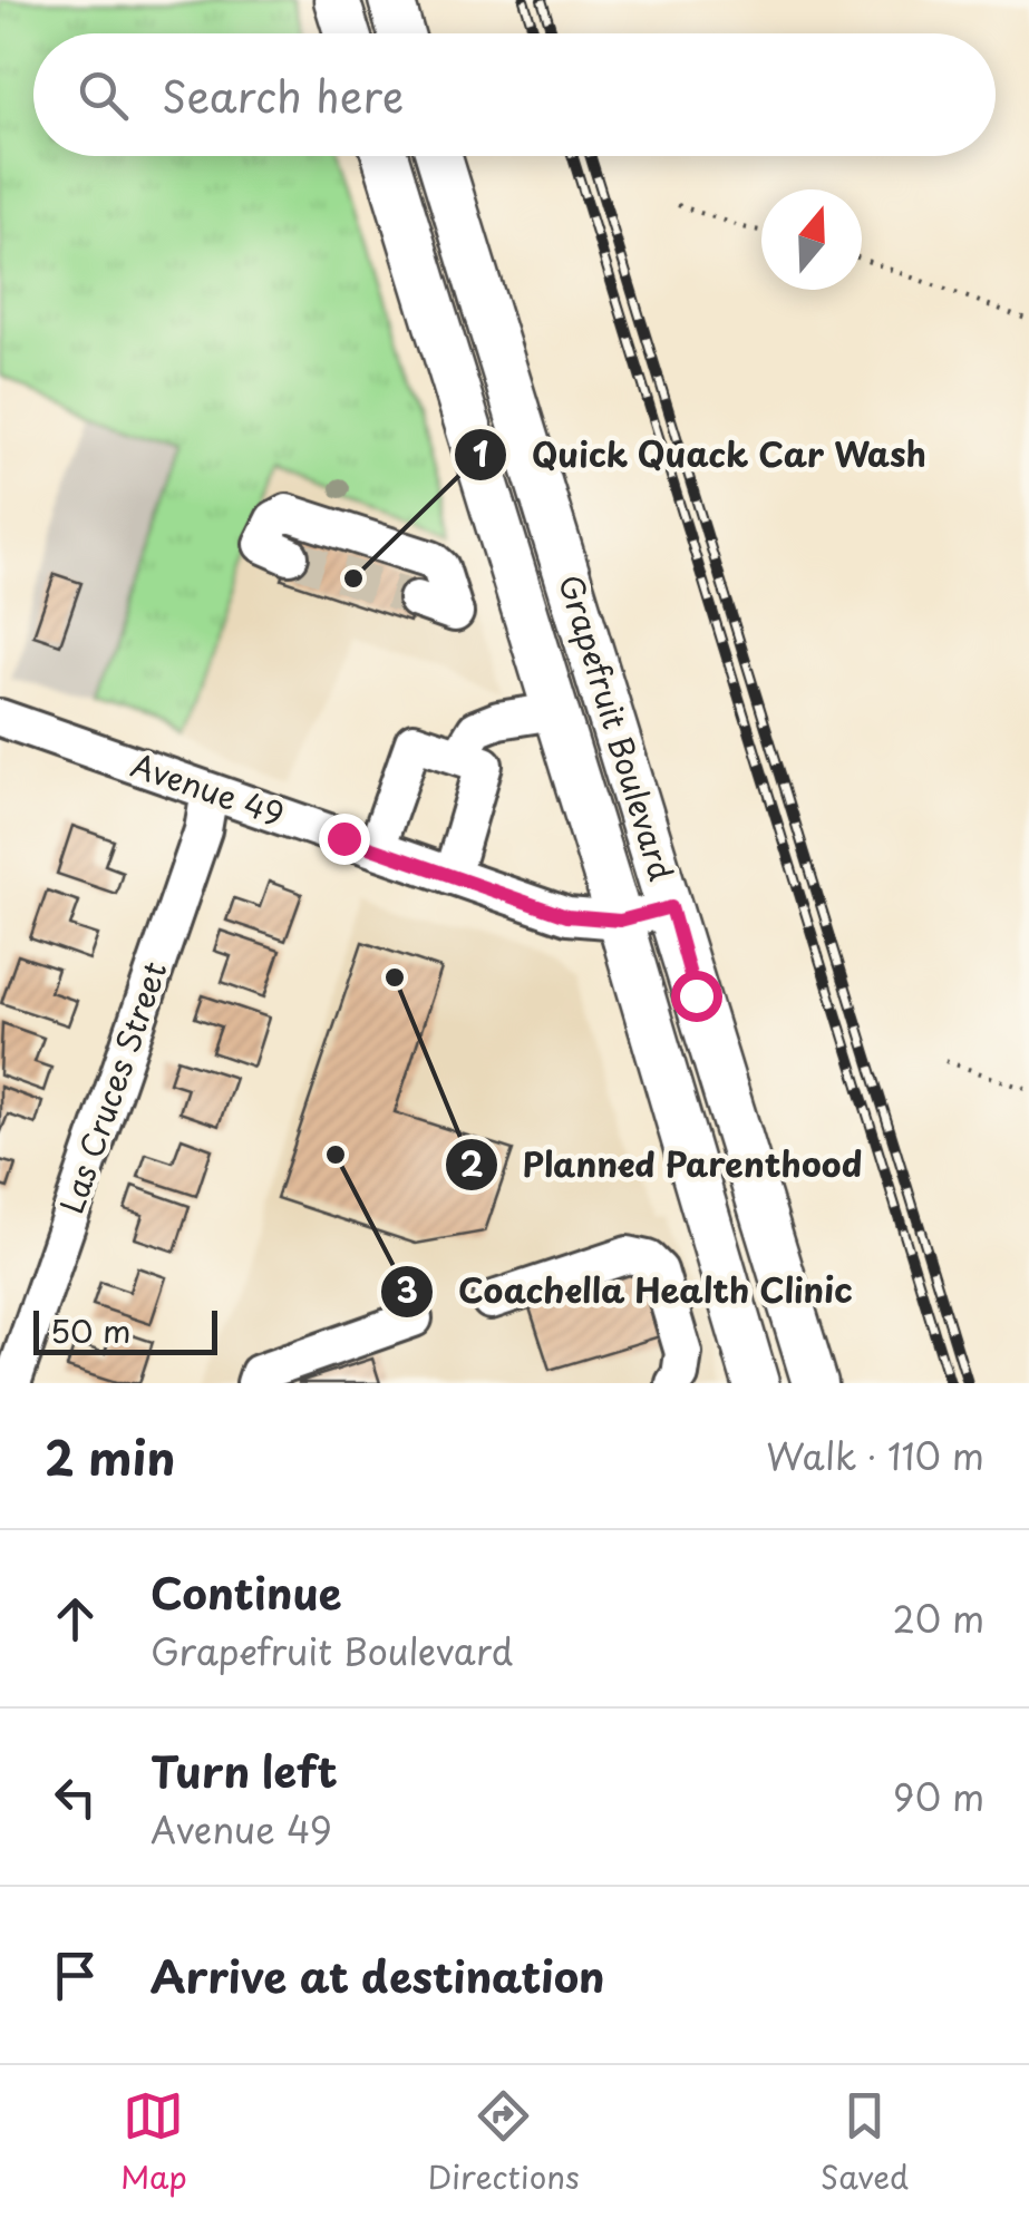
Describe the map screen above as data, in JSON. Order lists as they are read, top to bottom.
{
  "streets": {
    "main road": ["Grapefruit Boulevard"],
    "street": ["Avenue 49", "Las Cruces Street"]
  },
  "crossings": [
    ["Grapefruit Boulevard", "Avenue 49"],
    ["Avenue 49", "Las Cruces Street"]
  ],
  "places": ["Quick Quack Car Wash", "Planned Parenthood", "Coachella Health Clinic"],
  "scale_bar": "50 m",
  "north": "top",
  "page": {
    "search": "Search here",
    "scale": "50 m",
    "heading": ["2 min", "Walk · 110 m"],
    "list": [
      ["Continue", "Grapefruit Boulevard", "20 m"],
      ["Turn left", "Avenue 49", "90 m"],
      "Arrive at destination"
    ],
    "nav": ["Map", "Directions", "Saved"]
  }
}
